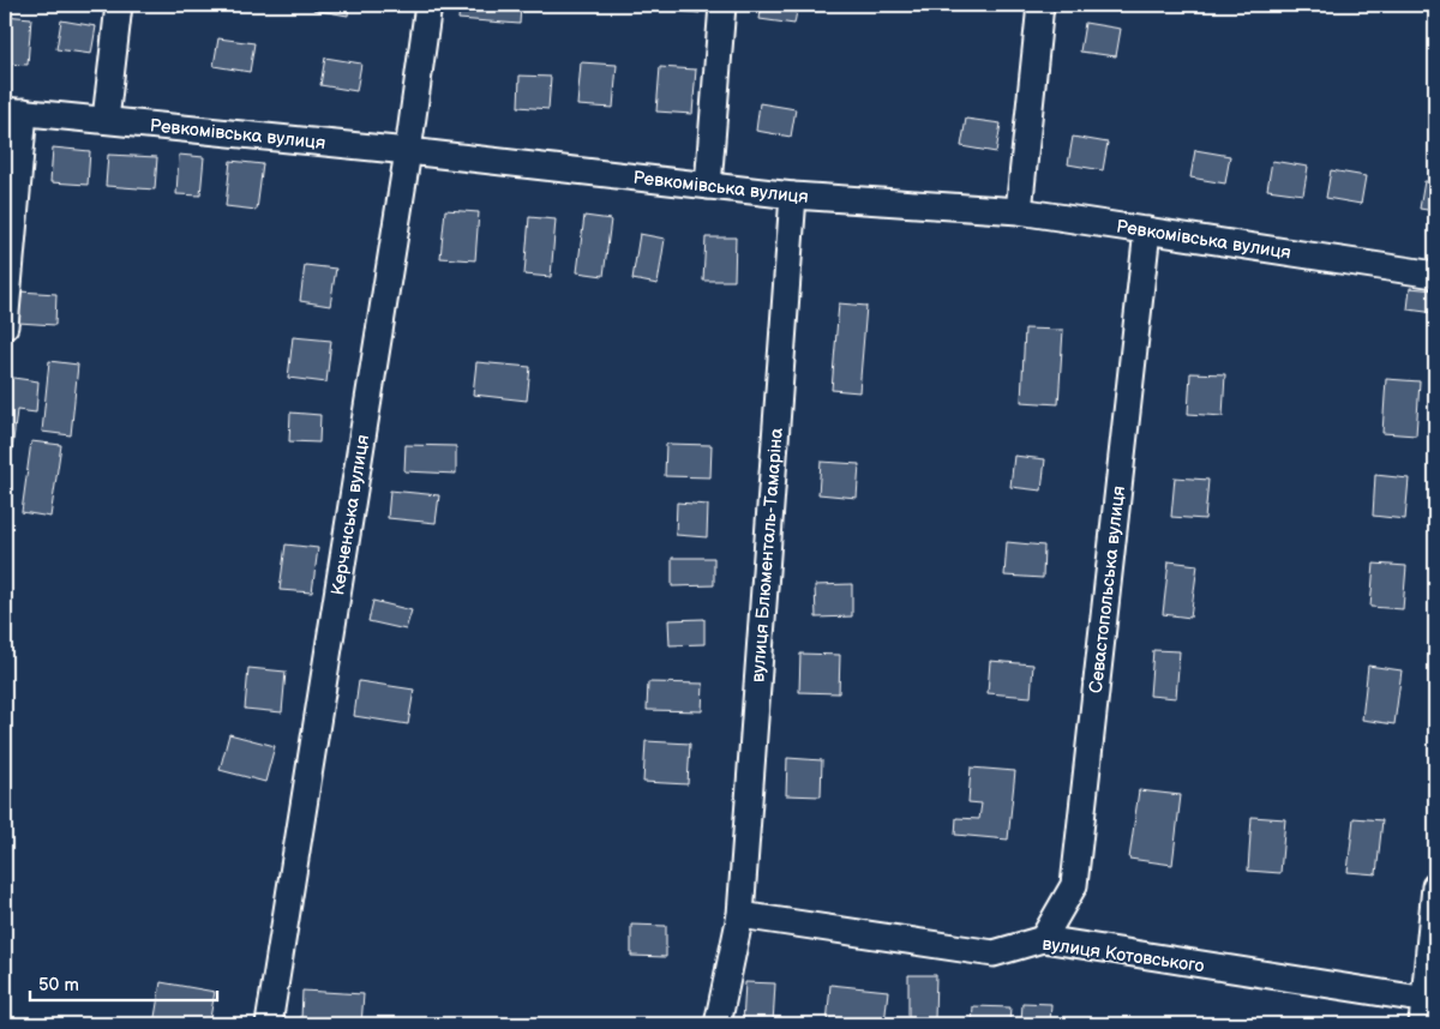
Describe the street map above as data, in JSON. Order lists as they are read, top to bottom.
{
  "streets": {
    "street": [
      "Ревкомівська вулиця",
      "Керченська вулиця",
      "вулиця Блюменталь-Тамаріна",
      "Севастопольська вулиця",
      "вулиця Котовського"
    ]
  },
  "crossings": [
    ["Ревкомівська вулиця", "Керченська вулиця"],
    ["Ревкомівська вулиця", "вулиця Блюменталь-Тамаріна"],
    ["Ревкомівська вулиця", "Севастопольська вулиця"],
    ["вулиця Блюменталь-Тамаріна", "вулиця Котовського"],
    ["Севастопольська вулиця", "вулиця Котовського"]
  ],
  "scale_bar": "50 m"
}
